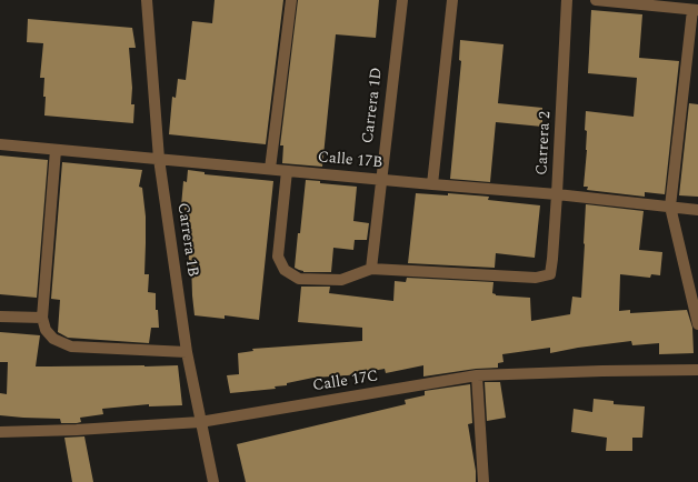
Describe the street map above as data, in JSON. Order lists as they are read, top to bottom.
{
  "streets": {
    "street": [
      "Carrera 1D",
      "Carrera 2",
      "Calle 17B",
      "Carrera 1B",
      "Calle 17C"
    ]
  },
  "crossings": [
    ["Carrera 1D", "Carrera 2"],
    ["Carrera 1D", "Calle 17B"],
    ["Carrera 2", "Calle 17B"],
    ["Calle 17B", "Carrera 1B"],
    ["Carrera 1B", "Calle 17C"]
  ]
}
